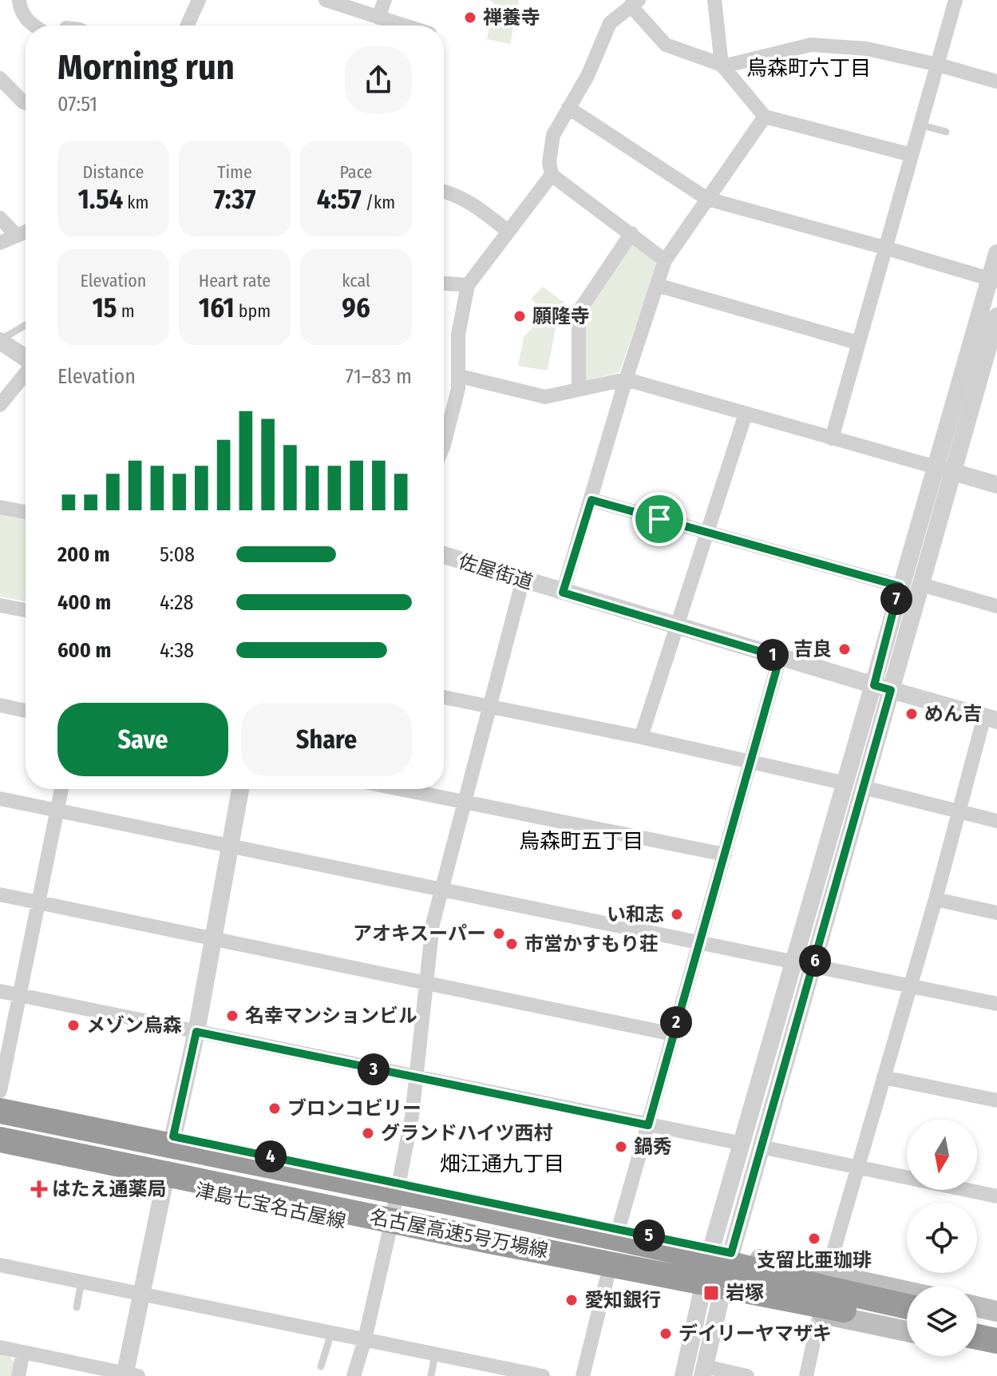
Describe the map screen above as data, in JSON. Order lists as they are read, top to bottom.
{
  "streets": {
    "highway": ["名古屋高速5号万場線"],
    "main road": ["津島七宝名古屋線"],
    "street": ["佐屋街道"]
  },
  "crossings": [
    ["津島七宝名古屋線", "名古屋高速5号万場線"]
  ],
  "districts": ["烏森町六丁目", "烏森町五丁目", "畑江通九丁目"],
  "places": {
    "other": [
      "禅養寺",
      "願隆寺",
      "吉良",
      "めん吉",
      "い和志",
      "アオキスーパー",
      "市営かすもり荘",
      "名幸マンションビル",
      "メゾン烏森",
      "ブロンコビリー",
      "グランドハイツ西村",
      "鍋秀",
      "支留比亜珈琲",
      "愛知銀行",
      "デイリーヤマザキ"
    ],
    "health": ["はたえ通薬局"],
    "transit": ["岩塚"]
  },
  "north": "bottom",
  "page": {
    "heading": ["Morning run", "07:51"],
    "stats": [
      ["Distance", "1.54 km"],
      ["Time", "7:37"],
      ["Pace", "4:57 /km"],
      ["Elevation", "15 m"],
      ["Heart rate", "161 bpm"],
      ["kcal", "96"]
    ],
    "chart": ["Elevation", "71–83 m"],
    "list": [
      {
        "name": "200 m",
        "note": "5:08"
      },
      {
        "name": "400 m",
        "note": "4:28"
      },
      {
        "name": "600 m",
        "note": "4:38"
      }
    ],
    "pins": [
      "7",
      "1",
      "6",
      "2",
      "3",
      "4",
      "5"
    ],
    "buttons": ["Save", "Share"]
  }
}
